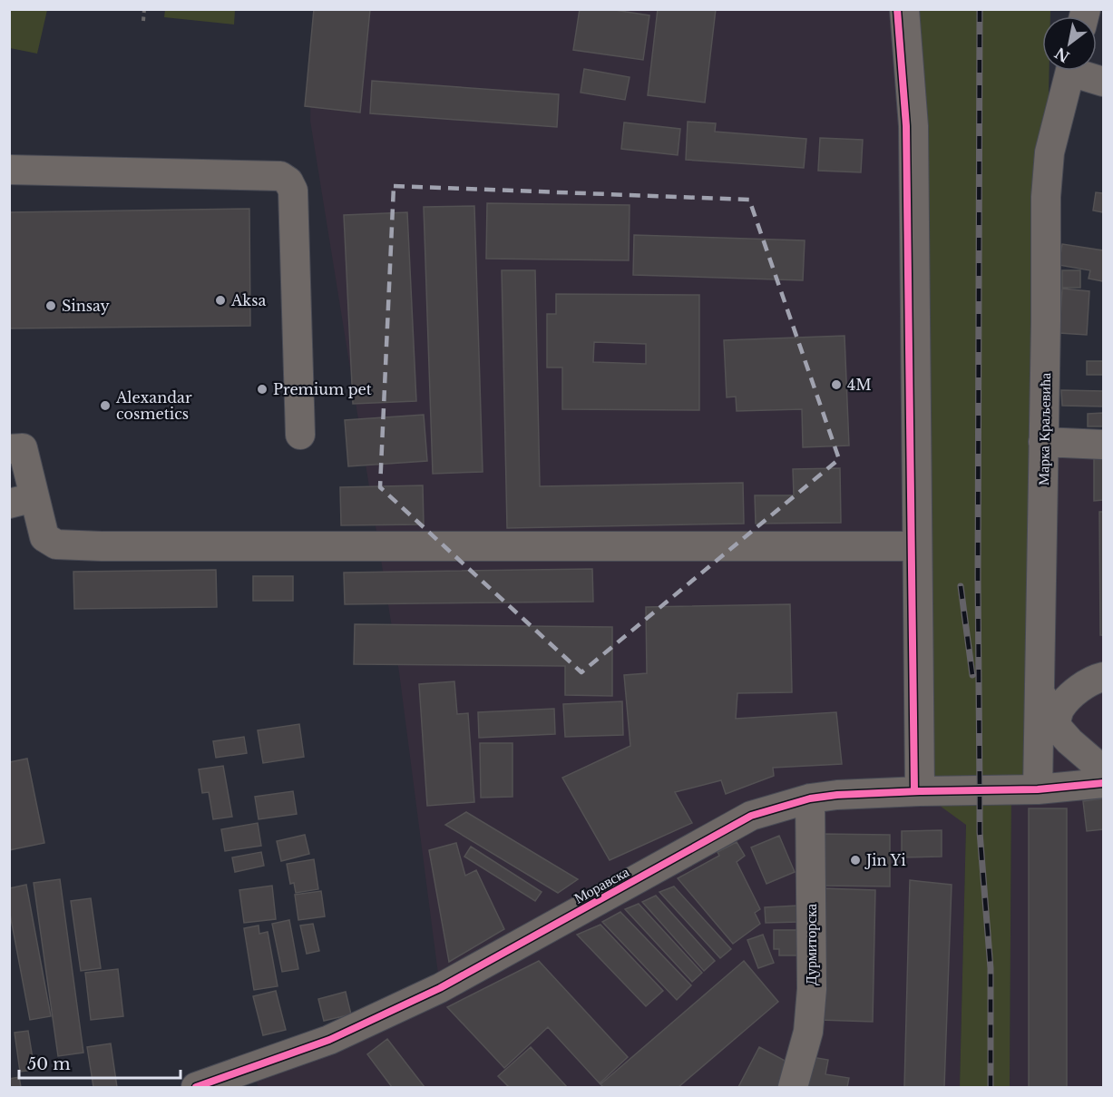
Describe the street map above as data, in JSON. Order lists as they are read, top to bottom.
{
  "streets": {
    "street": ["Марка Краљевића", "Моравска", "Дурмиторска"]
  },
  "crossings": [
    ["Марка Краљевића", "Моравска"],
    ["Моравска", "Дурмиторска"]
  ],
  "places": [
    "Aksa",
    "Sinsay",
    "4M",
    "Premium pet",
    "Alexandar cosmetics",
    "Jin Yi"
  ],
  "scale_bar": "50 m",
  "north": "bottom left"
}
